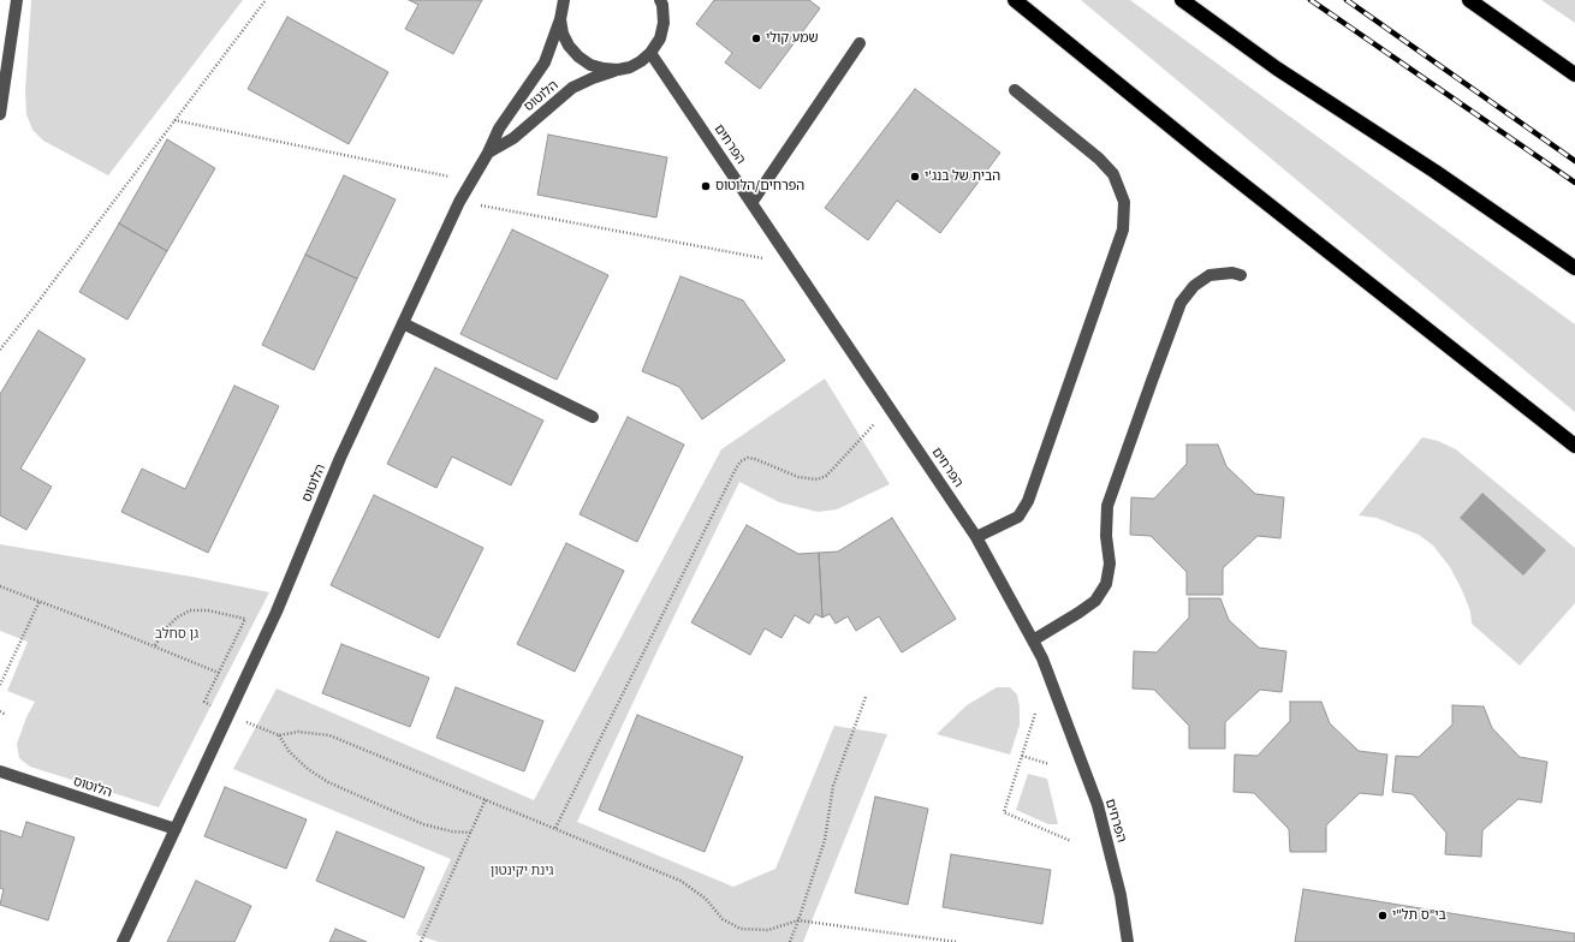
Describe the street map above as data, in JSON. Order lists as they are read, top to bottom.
{
  "streets": {
    "street": ["הלוטוס", "הפרחים"]
  },
  "crossings": [
    ["הלוטוס", "הפרחים"]
  ],
  "parks": ["גן סחלב", "גינת יקינטון"],
  "places": [
    "שמע קולי",
    "הבית של בנג'י",
    "הפרחים/הלוטוס",
    "בי\"ס תל\"י"
  ]
}
